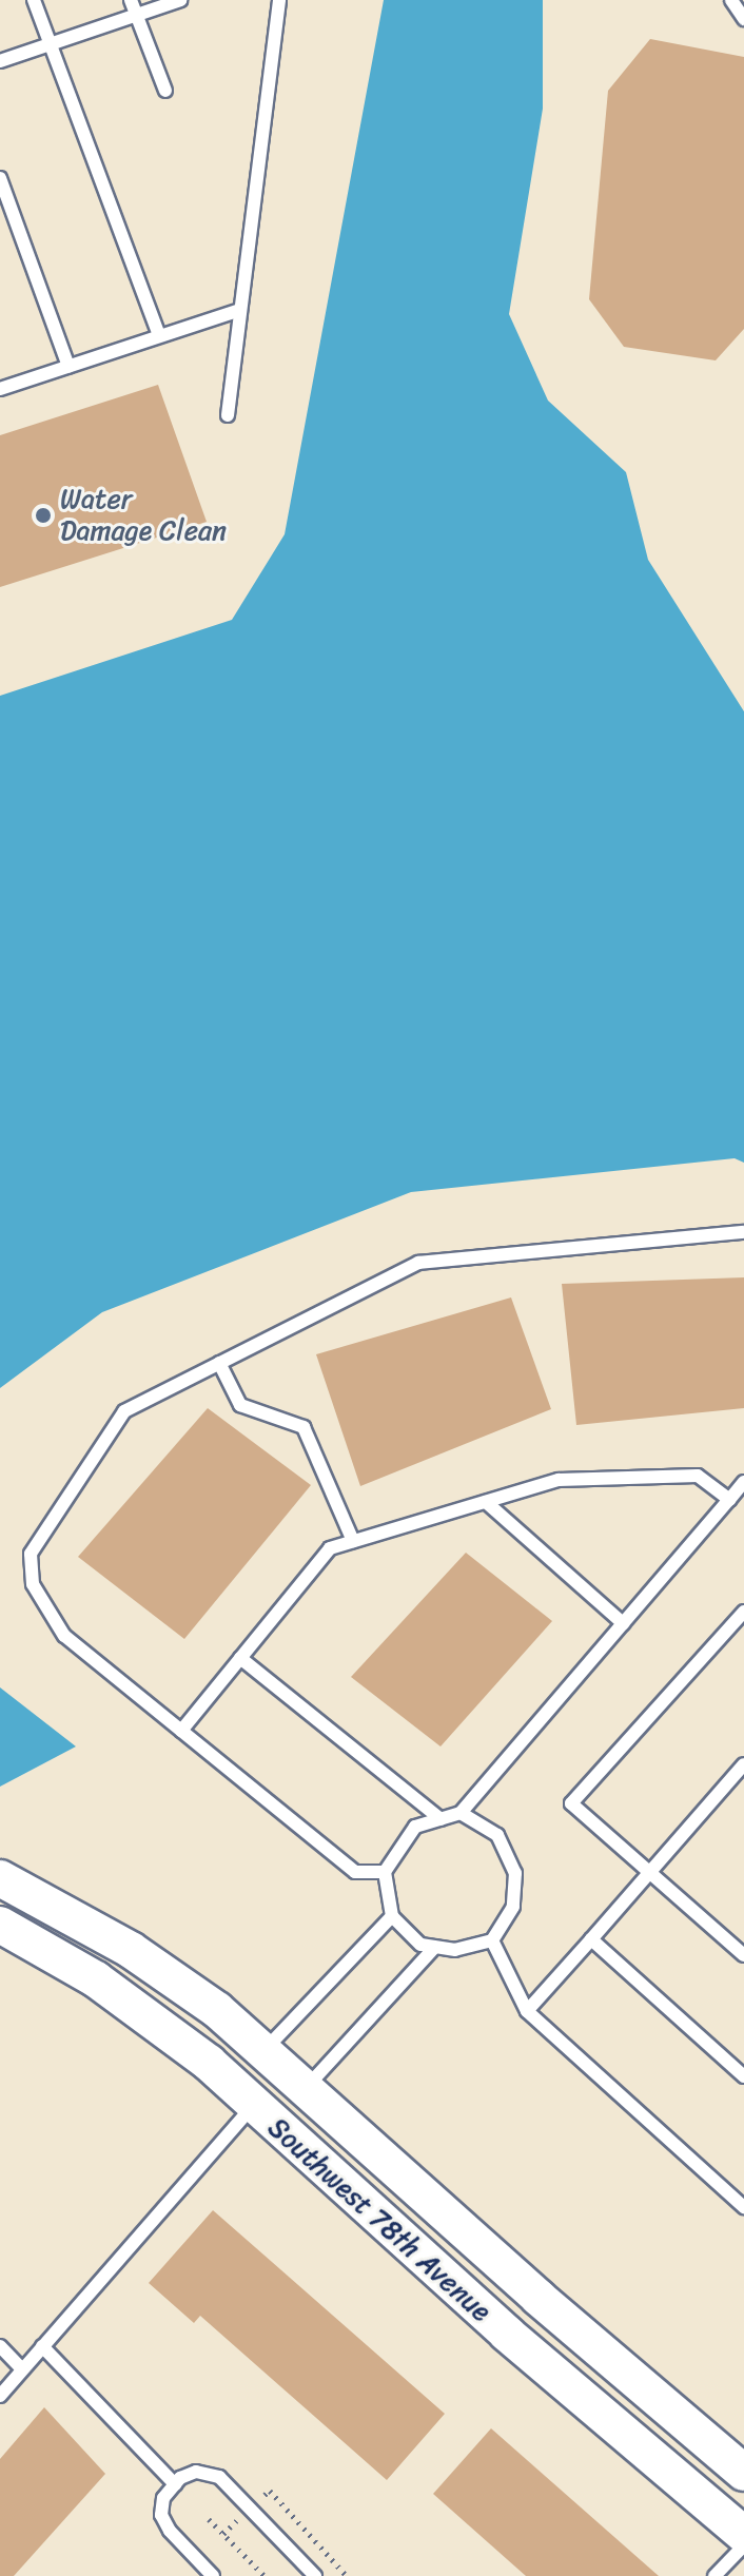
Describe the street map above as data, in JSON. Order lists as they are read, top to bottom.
{
  "streets": {
    "street": ["Southwest 78th Avenue"]
  },
  "places": ["Water Damage Clean"]
}
